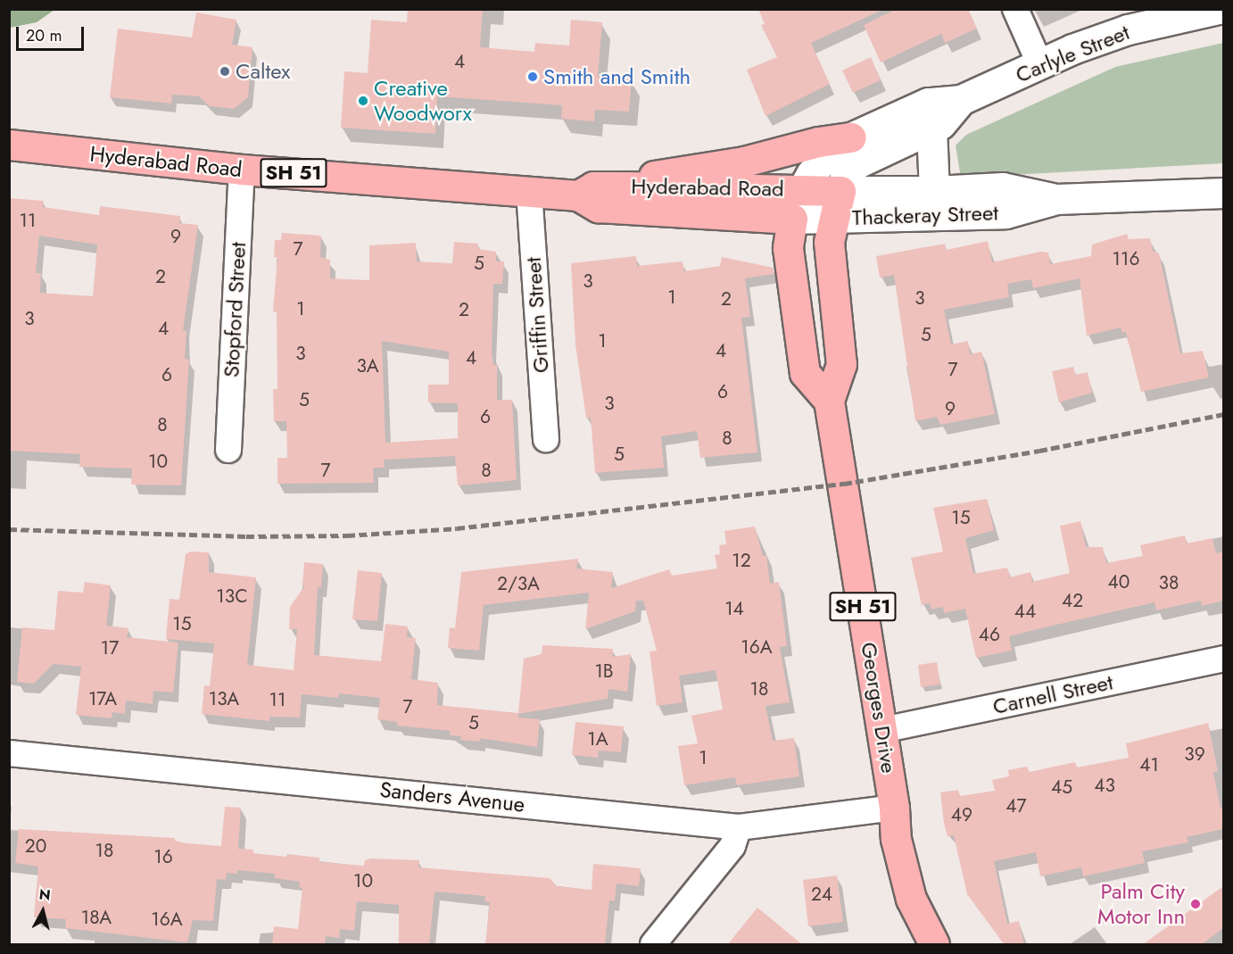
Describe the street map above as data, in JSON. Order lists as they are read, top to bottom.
{
  "streets": {
    "main road": [
      "Carlyle Street",
      "Hyderabad Road",
      "SH 51",
      "Thackeray Street",
      "Georges Drive"
    ],
    "street": [
      "Stopford Street",
      "Griffin Street",
      "Carnell Street",
      "Sanders Avenue"
    ]
  },
  "crossings": [
    ["Carlyle Street", "Hyderabad Road"],
    ["Carlyle Street", "Thackeray Street"],
    ["Carlyle Street", "Georges Drive"],
    ["Hyderabad Road", "Thackeray Street"],
    ["Hyderabad Road", "Stopford Street"],
    ["Hyderabad Road", "Griffin Street"],
    ["Hyderabad Road", "Georges Drive"],
    ["Thackeray Street", "Georges Drive"],
    ["Carnell Street", "Georges Drive"],
    ["Georges Drive", "Sanders Avenue"]
  ],
  "places": [
    "Caltex",
    "Smith and Smith",
    "Creative Woodworx",
    "Palm City Motor Inn"
  ],
  "house_numbers": [
    "4",
    "11",
    "9",
    "7",
    "116",
    "5",
    "2",
    "3",
    "1",
    "3",
    "2",
    "1",
    "2",
    "3",
    "4",
    "5",
    "1",
    "4",
    "3",
    "4",
    "3A",
    "7",
    "6",
    "6",
    "5",
    "3",
    "9",
    "6",
    "8",
    "8",
    "5",
    "10",
    "7",
    "8",
    "15",
    "12",
    "40",
    "38",
    "2/3A",
    "13C",
    "42",
    "14",
    "44",
    "15",
    "46",
    "16A",
    "17",
    "1B",
    "18",
    "17A",
    "13A",
    "11",
    "7",
    "5",
    "1A",
    "39",
    "1",
    "41",
    "43",
    "45",
    "47",
    "49",
    "20",
    "18",
    "16",
    "10",
    "24",
    "18A",
    "16A"
  ],
  "scale_bar": "20 m",
  "north": "top"
}
